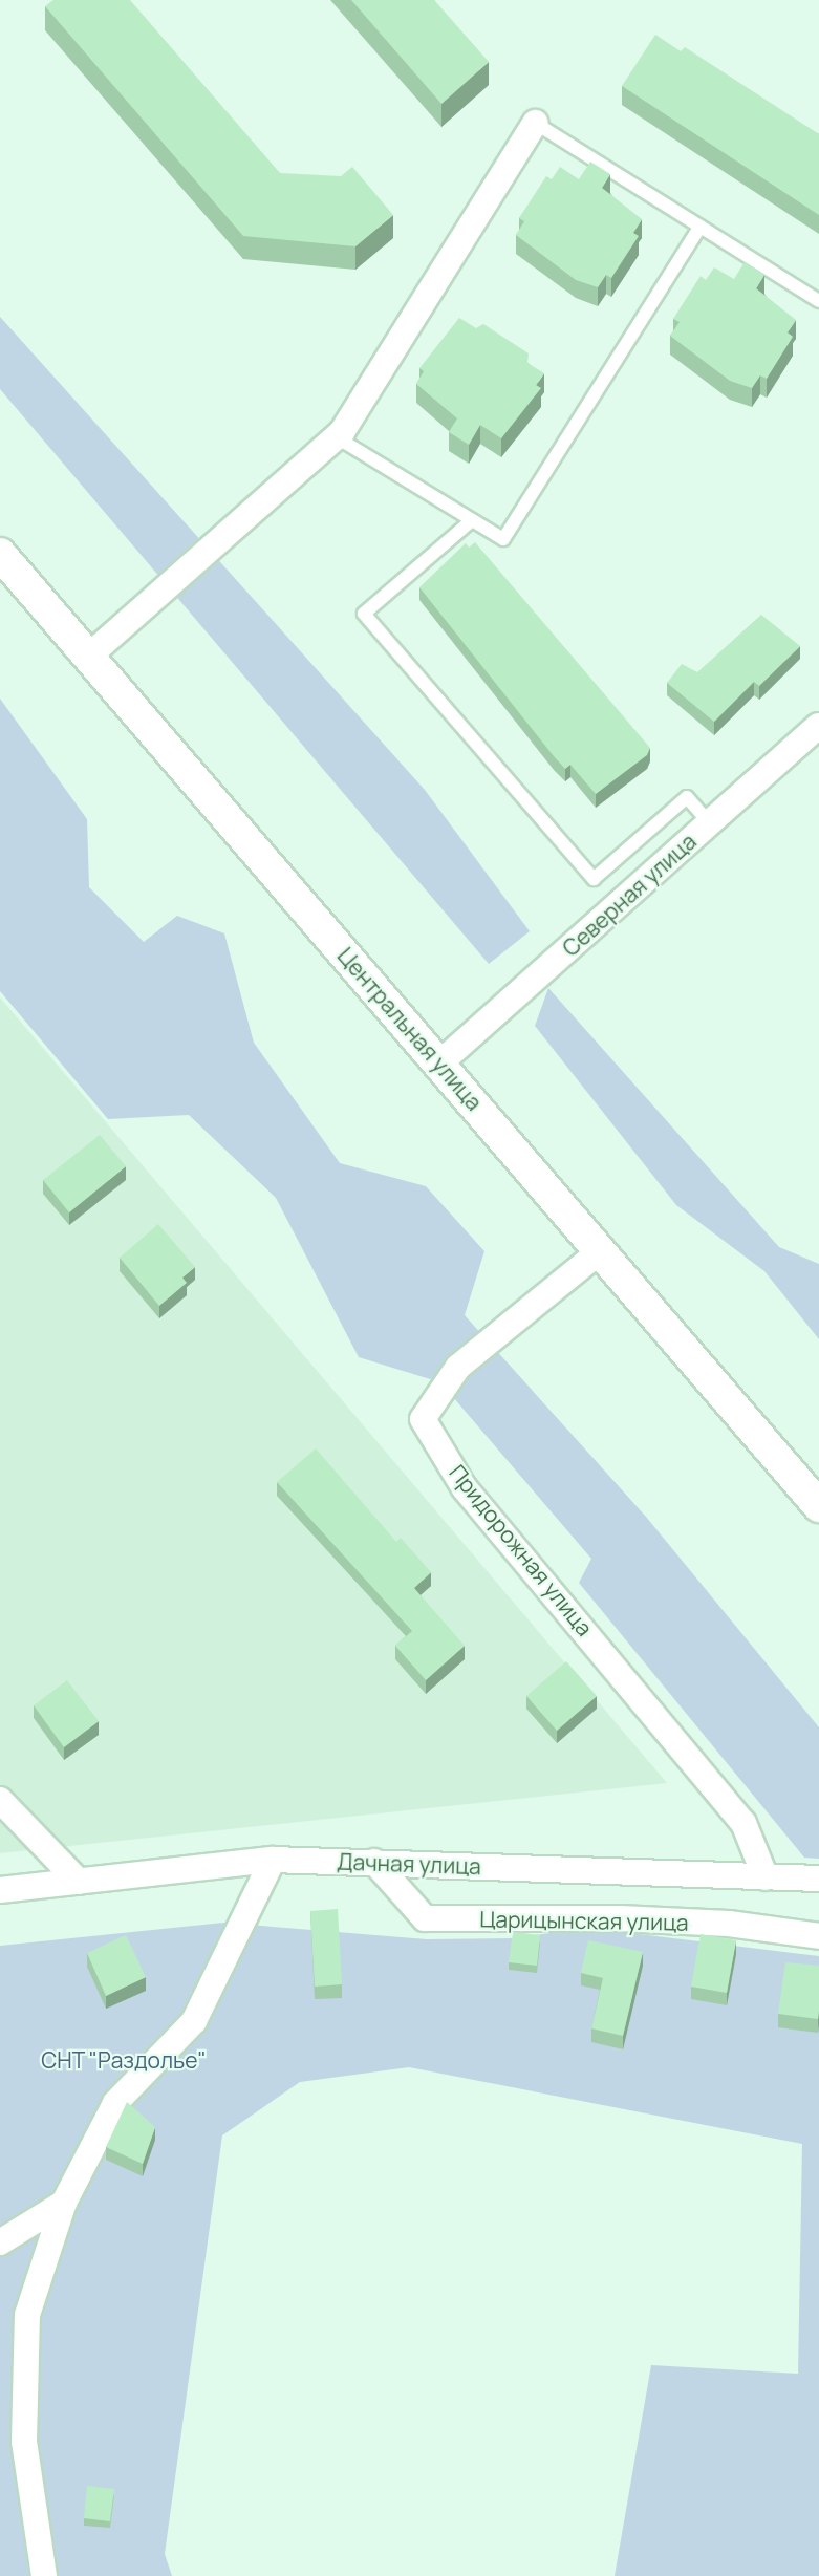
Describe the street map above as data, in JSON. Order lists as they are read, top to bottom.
{
  "streets": {
    "street": [
      "Северная улица",
      "Центральная улица",
      "Придорожная улица",
      "Дачная улица",
      "Царицынская улица"
    ]
  },
  "crossings": [
    ["Северная улица", "Центральная улица"],
    ["Центральная улица", "Придорожная улица"],
    ["Придорожная улица", "Дачная улица"],
    ["Дачная улица", "Царицынская улица"]
  ],
  "parks": ["СНТ \"Раздолье\""]
}
